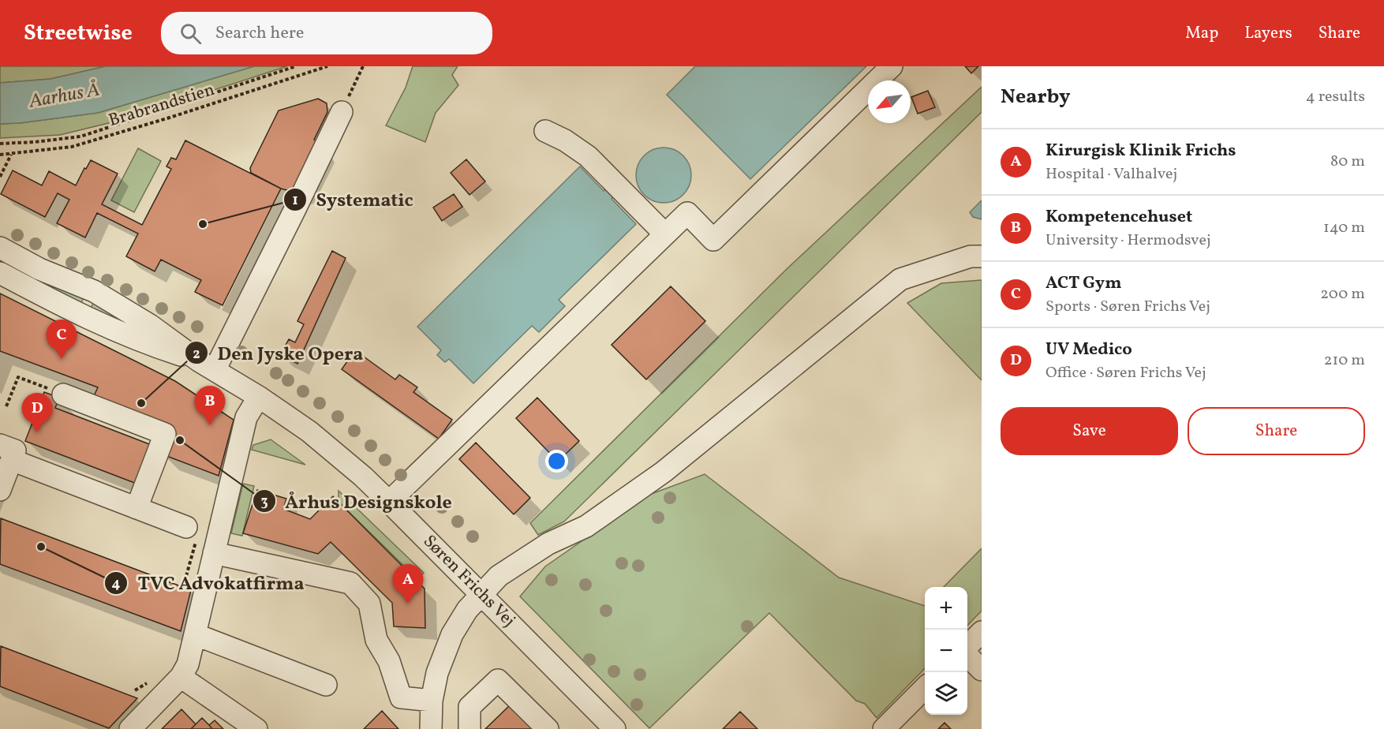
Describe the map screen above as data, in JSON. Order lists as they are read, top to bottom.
{
  "streets": {
    "street": ["Søren Frichs Vej"],
    "path": ["Brabrandstien"]
  },
  "water": ["Aarhus Å"],
  "places": [
    "Systematic",
    "Den Jyske Opera",
    "Århus Designskole",
    "TVC Advokatfirma"
  ],
  "north": "bottom left",
  "page": {
    "header": "Streetwise",
    "search": "Search here",
    "nav": ["Map", "Layers", "Share"],
    "heading": ["Nearby", "4 results"],
    "list": [
      {
        "mark": "A",
        "name": "Kirurgisk Klinik Frichs",
        "note": "Hospital · Valhalvej",
        "value": "80 m"
      },
      {
        "mark": "B",
        "name": "Kompetencehuset",
        "note": "University · Hermodsvej",
        "value": "140 m"
      },
      {
        "mark": "C",
        "name": "ACT Gym",
        "note": "Sports · Søren Frichs Vej",
        "value": "200 m"
      },
      {
        "mark": "D",
        "name": "UV Medico",
        "note": "Office · Søren Frichs Vej",
        "value": "210 m"
      }
    ],
    "pins": [
      "C",
      "B",
      "D",
      "A"
    ],
    "buttons": ["Save", "Share"],
    "map_buttons": ["+", "−"]
  }
}
